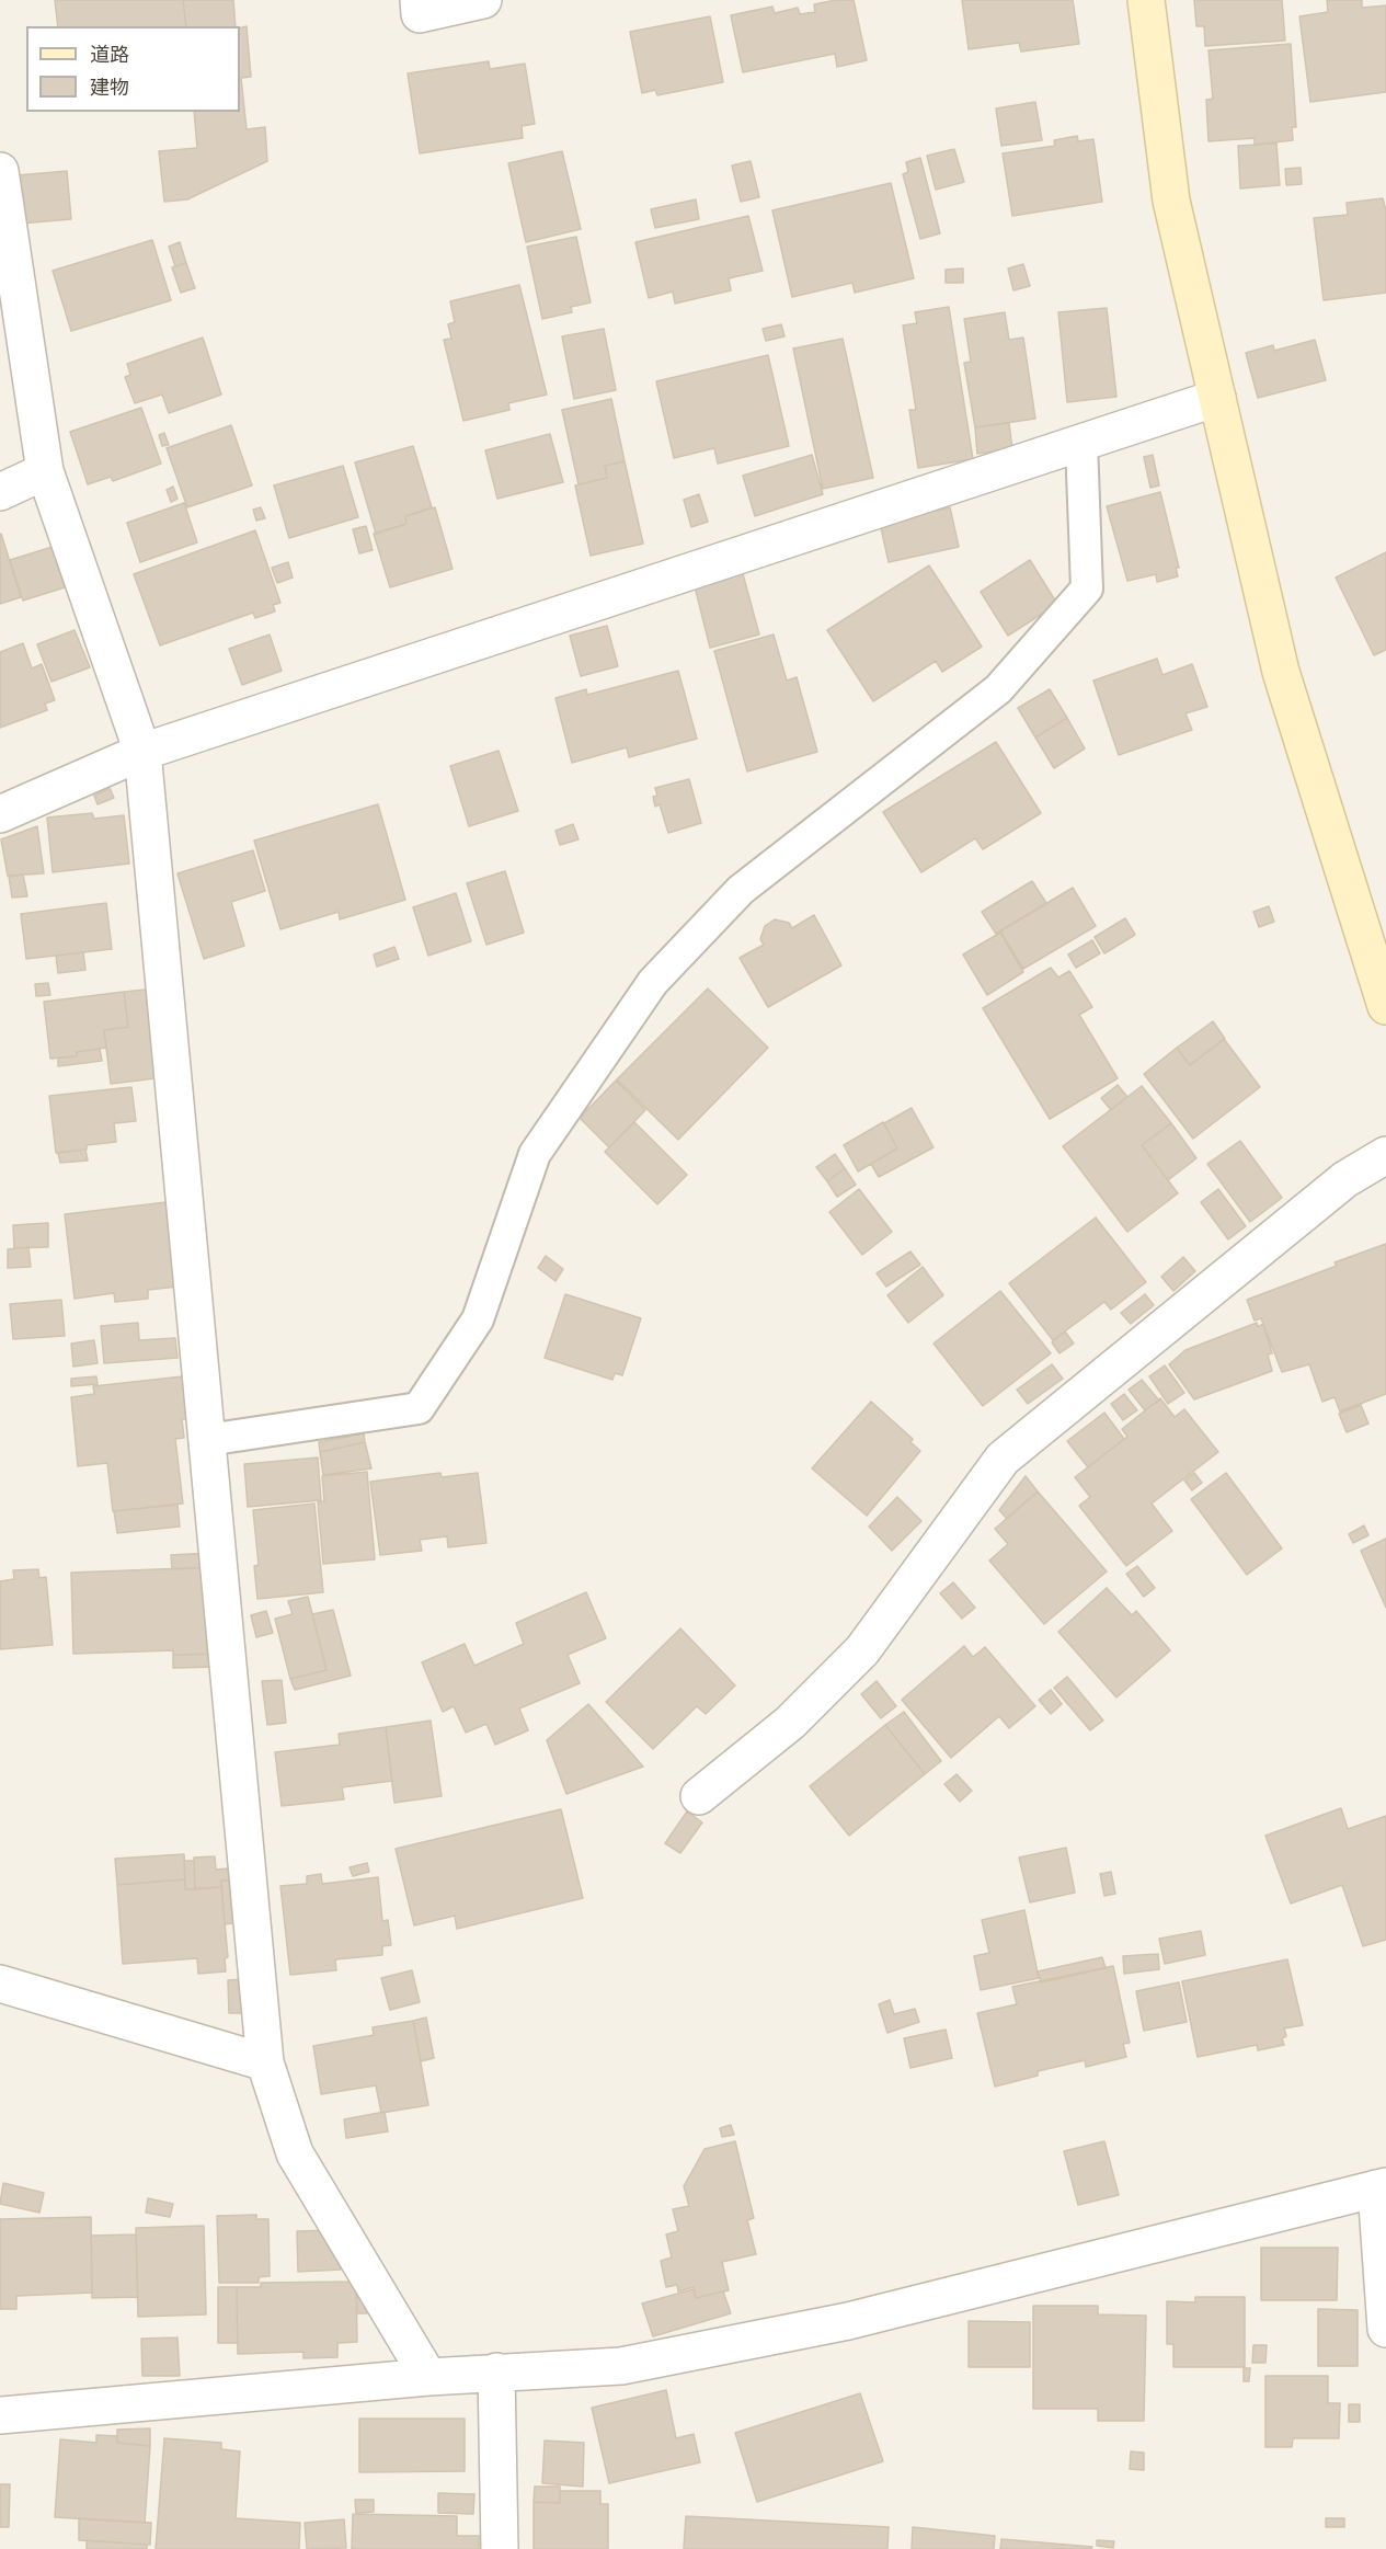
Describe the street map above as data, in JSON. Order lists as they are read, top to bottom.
{
  "legend": ["道路", "建物"]
}
